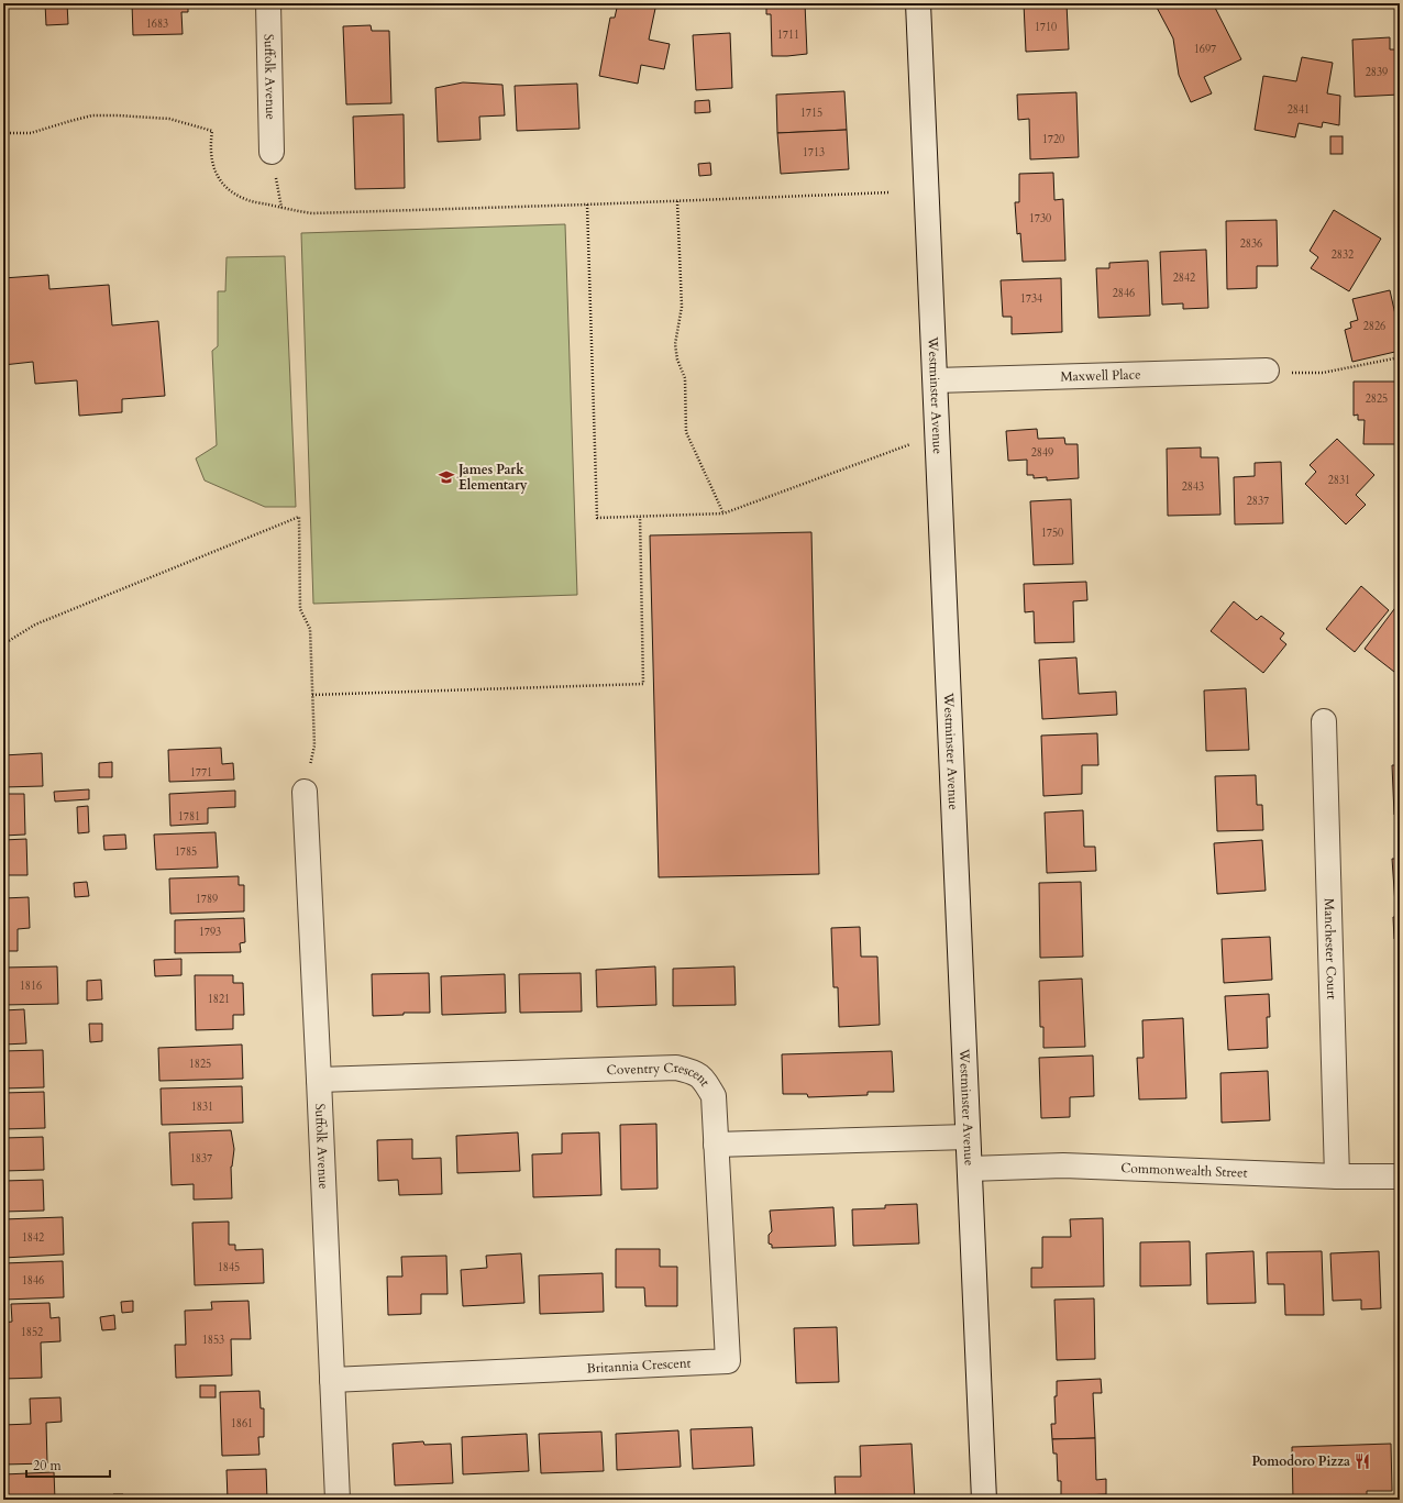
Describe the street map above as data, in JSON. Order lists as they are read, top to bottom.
{
  "streets": {
    "street": [
      "Suffolk Avenue",
      "Maxwell Place",
      "Westminster Avenue",
      "Manchester Court",
      "Coventry Crescent",
      "Commonwealth Street",
      "Britannia Crescent"
    ]
  },
  "crossings": [
    ["Suffolk Avenue", "Coventry Crescent"],
    ["Suffolk Avenue", "Britannia Crescent"],
    ["Maxwell Place", "Westminster Avenue"],
    ["Westminster Avenue", "Commonwealth Street"],
    ["Manchester Court", "Commonwealth Street"],
    ["Coventry Crescent", "Britannia Crescent"]
  ],
  "places": {
    "school or university": ["James Park Elementary"],
    "restaurant": ["Pomodoro Pizza"]
  },
  "house_numbers": [
    "1683",
    "1710",
    "1711",
    "1697",
    "2839",
    "2841",
    "1715",
    "1720",
    "1713",
    "1730",
    "2836",
    "2832",
    "2842",
    "2846",
    "1734",
    "2826",
    "2825",
    "2849",
    "2831",
    "2843",
    "2837",
    "1750",
    "1771",
    "1781",
    "1785",
    "1789",
    "1793",
    "1816",
    "1821",
    "1825",
    "1831",
    "1837",
    "1842",
    "1845",
    "1846",
    "1852",
    "1853",
    "1861"
  ],
  "scale_bar": "20 m"
}
